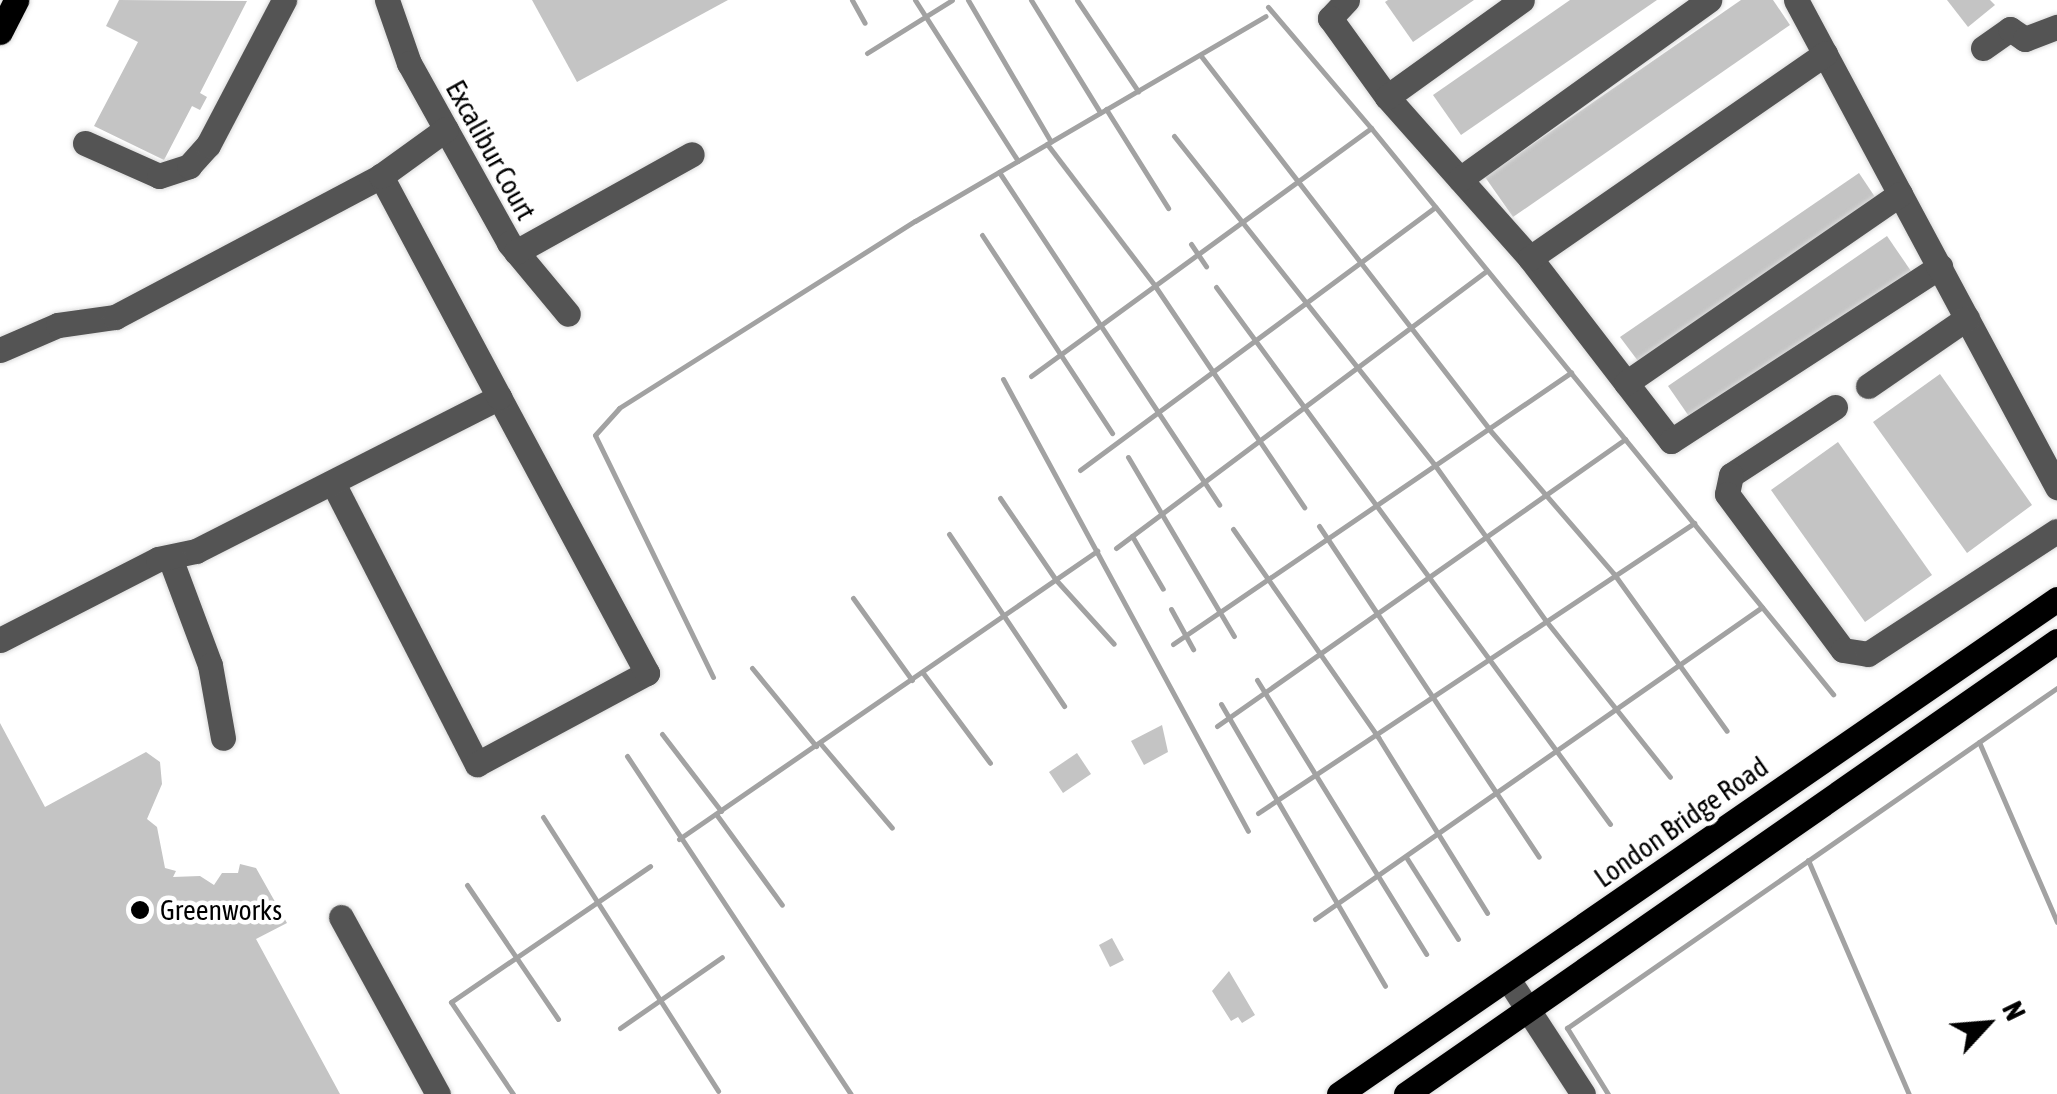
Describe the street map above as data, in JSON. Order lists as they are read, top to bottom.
{
  "streets": {
    "main road": ["London Bridge Road"],
    "street": ["Excalibur Court"]
  },
  "places": ["Greenworks"],
  "north": "top right"
}
